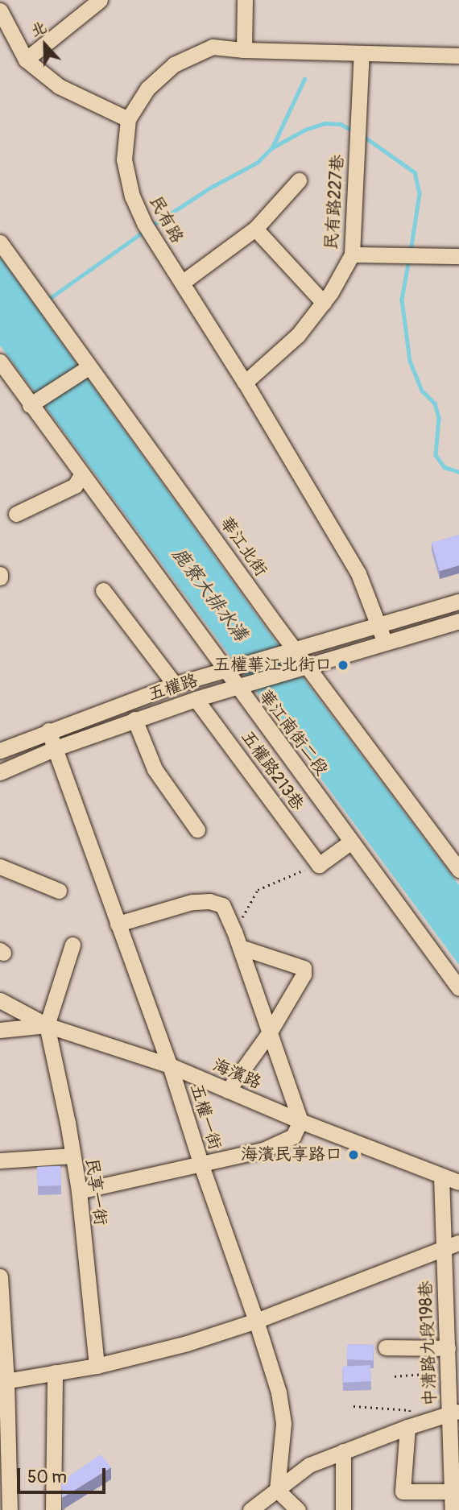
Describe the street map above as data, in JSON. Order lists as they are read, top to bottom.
{
  "streets": {
    "street": [
      "民有路227巷",
      "民有路",
      "華江北街",
      "五權路",
      "華江南街二段",
      "五權路213巷",
      "海濱路",
      "五權一街",
      "民享一街",
      "中清路九段198巷"
    ]
  },
  "crossings": [
    ["民有路227巷", "民有路"],
    ["民有路", "五權路"],
    ["華江北街", "五權路"],
    ["五權路", "華江南街二段"],
    ["五權路", "五權路213巷"],
    ["五權路", "五權一街"],
    ["海濱路", "五權一街"],
    ["海濱路", "民享一街"],
    ["海濱路", "中清路九段198巷"]
  ],
  "water": ["鹿寮大排水溝"],
  "places": ["五權華江北街口", "海濱民享路口"],
  "scale_bar": "50 m",
  "north": "top"
}
